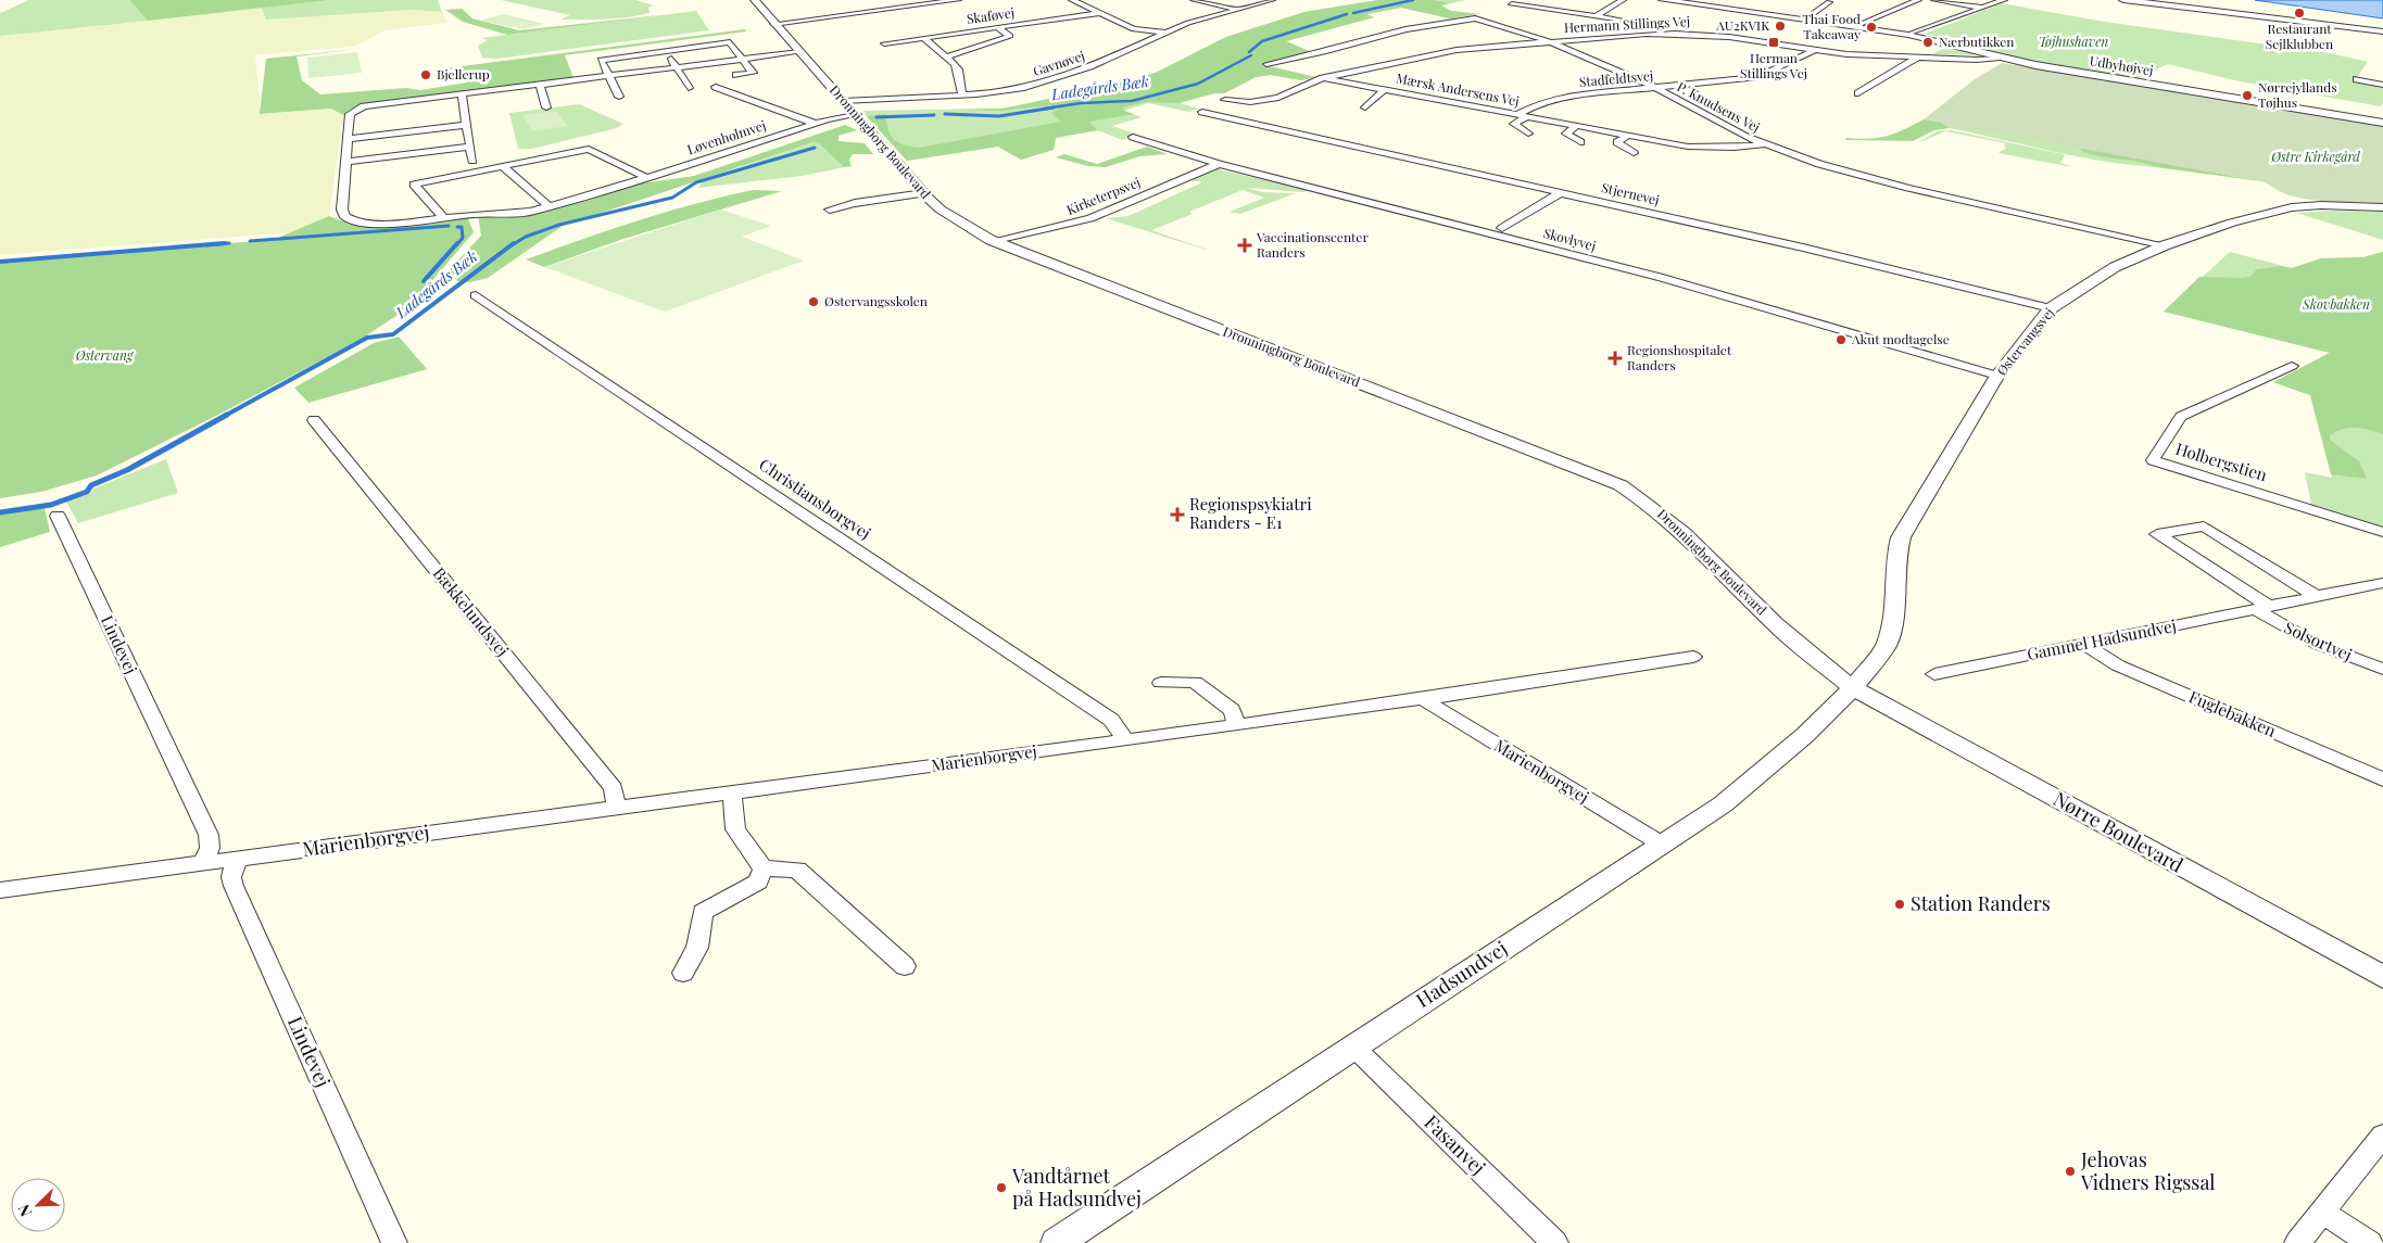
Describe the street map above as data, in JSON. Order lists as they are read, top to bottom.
{
  "streets": {
    "street": [
      "Skaføvej",
      "Hermann Stillings Vej",
      "Gavnøvej",
      "Udbyhøjvej",
      "Stadfeldtsvej",
      "Mærsk Andersens Vej",
      "P. Knudsens Vej",
      "Løvenholmvej",
      "Dronningborg Boulevard",
      "Stjernevej",
      "Kirketerpsvej",
      "Skovlyvej",
      "Østervangsvej",
      "Holbergstien",
      "Christiansborgvej",
      "Bækkelundsvej",
      "Gammel Hadsundvej",
      "Solsortvej",
      "Lindevej",
      "Fuglebakken",
      "Marienborgvej",
      "Nørre Boulevard",
      "Hadsundvej",
      "Fasanvej"
    ]
  },
  "crossings": [
    ["Hermann Stillings Vej", "Udbyhøjvej"],
    ["Hermann Stillings Vej", "Stadfeldtsvej"],
    ["Hermann Stillings Vej", "Mærsk Andersens Vej"],
    ["Hermann Stillings Vej", "P. Knudsens Vej"],
    ["Gavnøvej", "Dronningborg Boulevard"],
    ["Stadfeldtsvej", "Mærsk Andersens Vej"],
    ["Stadfeldtsvej", "P. Knudsens Vej"],
    ["Mærsk Andersens Vej", "P. Knudsens Vej"],
    ["P. Knudsens Vej", "Østervangsvej"],
    ["Løvenholmvej", "Dronningborg Boulevard"],
    ["Dronningborg Boulevard", "Kirketerpsvej"],
    ["Dronningborg Boulevard", "Østervangsvej"],
    ["Dronningborg Boulevard", "Nørre Boulevard"],
    ["Dronningborg Boulevard", "Hadsundvej"],
    ["Stjernevej", "Østervangsvej"],
    ["Kirketerpsvej", "Skovlyvej"],
    ["Skovlyvej", "Østervangsvej"],
    ["Østervangsvej", "Nørre Boulevard"],
    ["Østervangsvej", "Hadsundvej"],
    ["Christiansborgvej", "Marienborgvej"],
    ["Bækkelundsvej", "Marienborgvej"],
    ["Gammel Hadsundvej", "Solsortvej"],
    ["Gammel Hadsundvej", "Fuglebakken"],
    ["Lindevej", "Marienborgvej"],
    ["Marienborgvej", "Hadsundvej"],
    ["Nørre Boulevard", "Hadsundvej"],
    ["Hadsundvej", "Fasanvej"]
  ],
  "water": ["Ladegårds Bæk"],
  "parks": [
    "Tøjhushaven",
    "Østre Kirkegård",
    "Skovbakken",
    "Østervang"
  ],
  "places": {
    "other": [
      "Restaurant Sejlklubben",
      "AU2KVIK",
      "Thai Food Takeaway",
      "Nærbutikken",
      "Bjellerup",
      "Nørrejyllands Tøjhus",
      "Østervangsskolen",
      "Akut modtagelse",
      "Station Randers",
      "Jehovas Vidners Rigssal",
      "Vandtårnet på Hadsundvej"
    ],
    "transit": ["Herman Stillings Vej"],
    "health": ["Vaccinationscenter Randers", "Regionshospitalet Randers", "Regionspsykiatri Randers - E1"]
  },
  "north": "bottom left"
}
